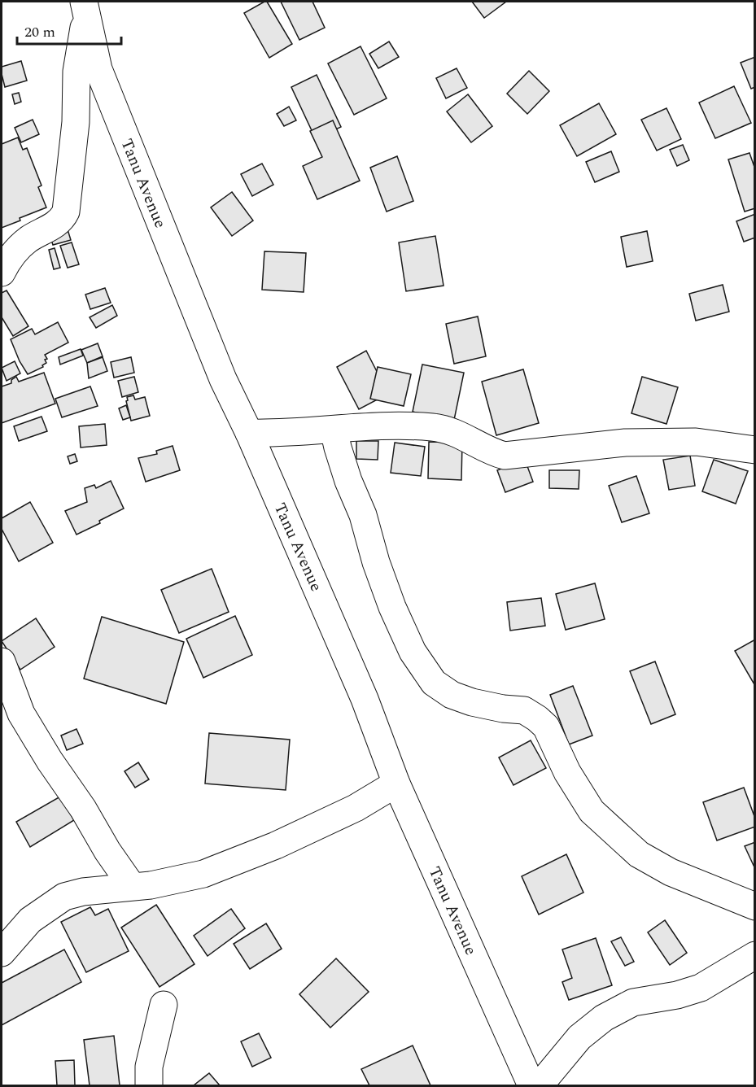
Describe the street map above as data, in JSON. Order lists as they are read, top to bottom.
{
  "streets": {
    "street": ["Tanu Avenue"]
  },
  "scale_bar": "20 m"
}
